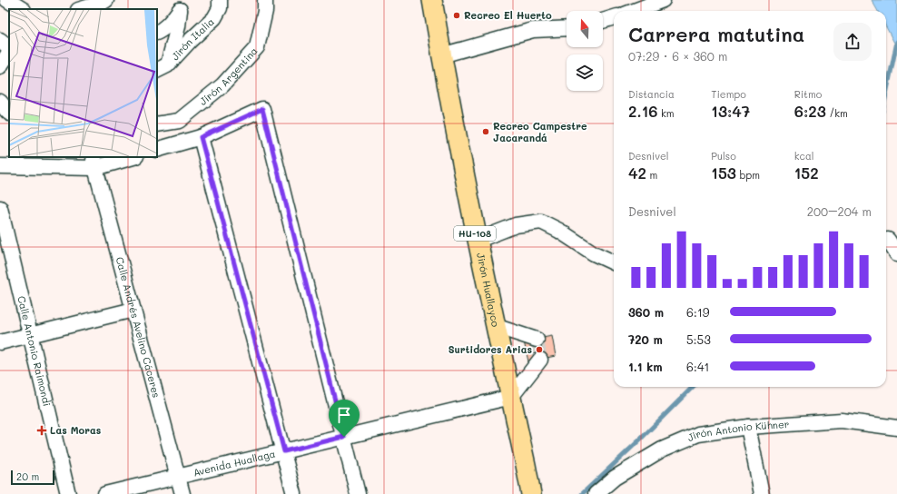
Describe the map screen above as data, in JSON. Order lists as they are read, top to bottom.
{
  "streets": {
    "main road": ["HU-108", "Jirón Huallayco"],
    "street": [
      "Jirón Italia",
      "Jirón Argentina",
      "Calle Andrés Avelino Cáceres",
      "Calle Antonio Raimondi",
      "Jirón Antonio Kühner",
      "Avenida Huallaga"
    ]
  },
  "crossings": [
    ["Jirón Huallayco", "Avenida Huallaga"],
    ["Calle Andrés Avelino Cáceres", "Avenida Huallaga"]
  ],
  "places": {
    "other": ["Recreo El Huerto", "Recreo Campestre Jacarandá", "Surtidores Arias"],
    "health": ["Las Moras"]
  },
  "scale_bar": "20 m",
  "north": "top",
  "page": {
    "heading": ["Carrera matutina", "07:29 · 6 × 360 m"],
    "stats": [
      ["Distancia", "2.16 km"],
      ["Tiempo", "13:47"],
      ["Ritmo", "6:23 /km"],
      ["Desnivel", "42 m"],
      ["Pulso", "153 bpm"],
      ["kcal", "152"]
    ],
    "chart": ["Desnivel", "200–204 m"],
    "list": [
      {
        "name": "360 m",
        "note": "6:19"
      },
      {
        "name": "720 m",
        "note": "5:53"
      },
      {
        "name": "1.1 km",
        "note": "6:41"
      }
    ],
    "scale": "20 m"
  }
}
